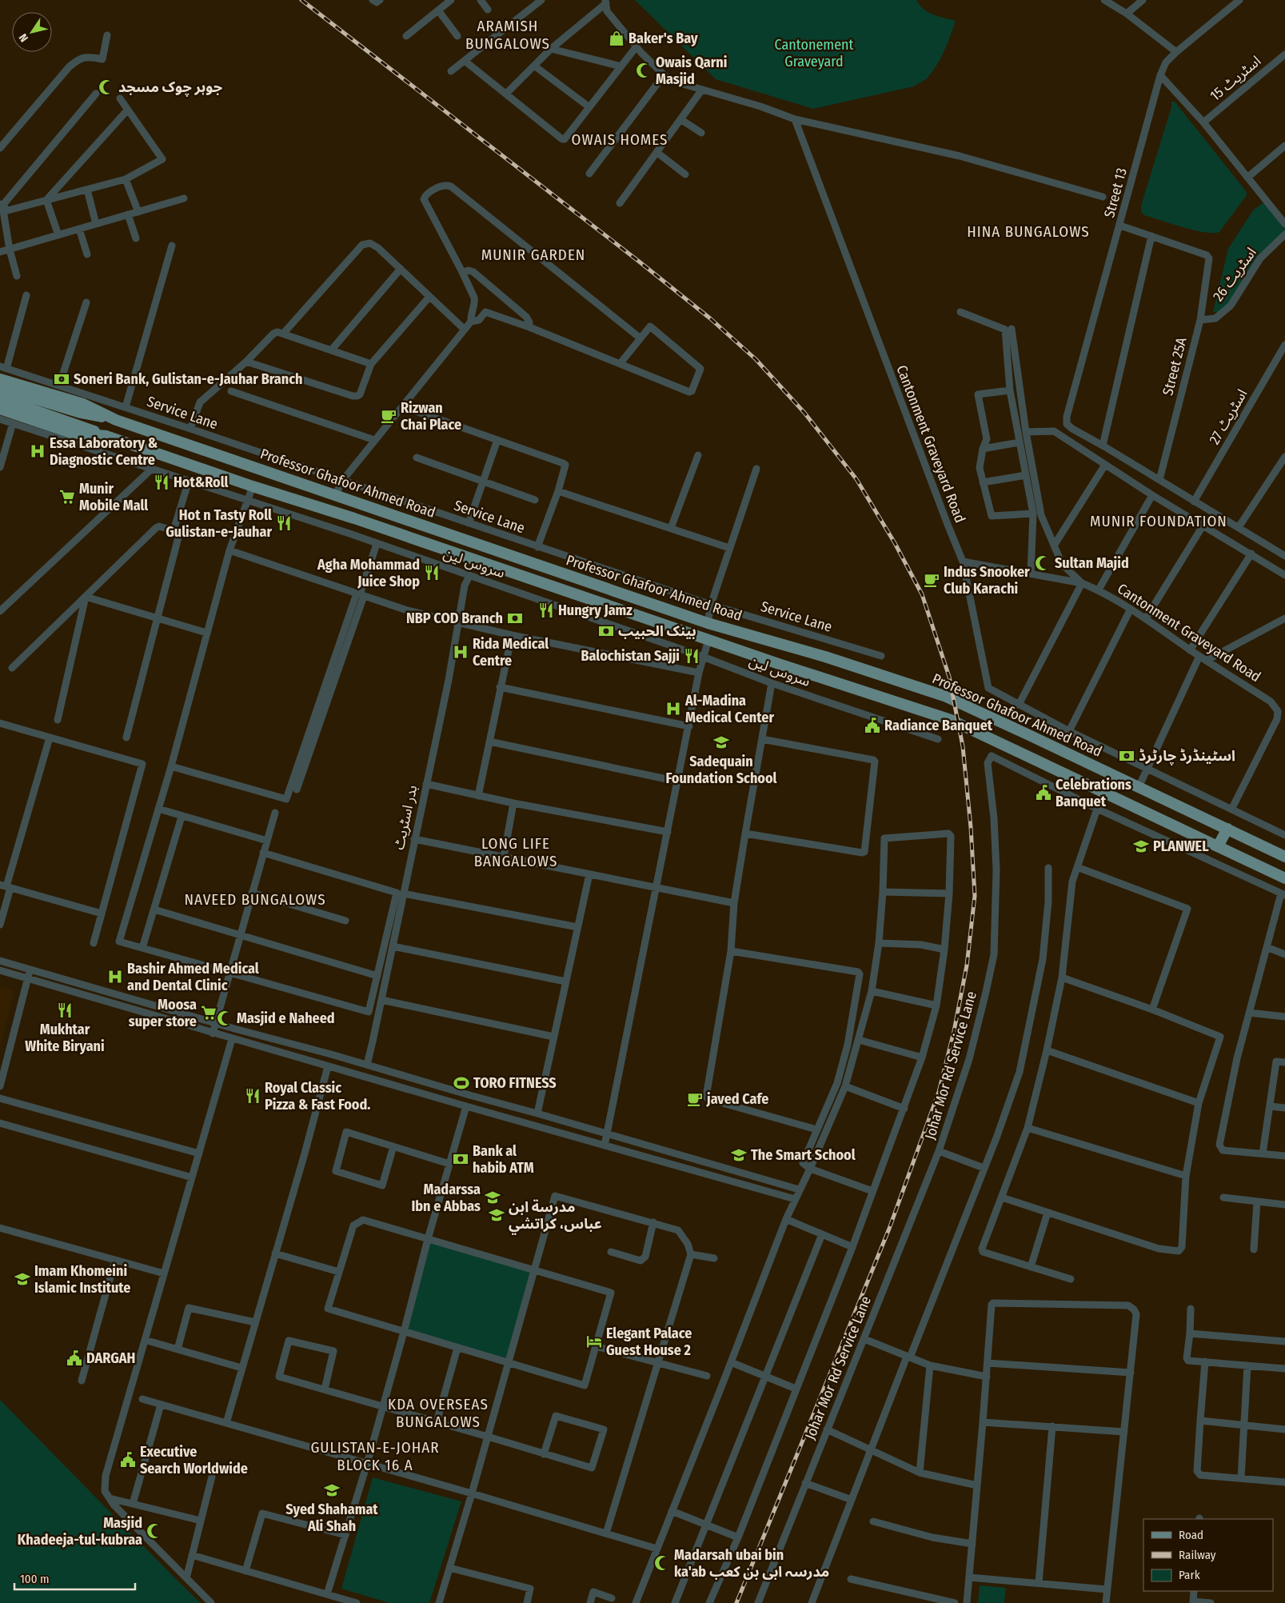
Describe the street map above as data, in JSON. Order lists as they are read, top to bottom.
{
  "streets": {
    "main road": ["Professor Ghafoor Ahmed Road"],
    "street": [
      "اسٹریٹ 15",
      "Street 13",
      "اسٹریٹ 26",
      "Street 25A",
      "Service Lane",
      "اسٹریٹ 27",
      "Cantonment Graveyard Road",
      "سروس لین",
      "بدر اسٹریٹ",
      "Johar Mor Rd Service Lane"
    ]
  },
  "crossings": [
    ["اسٹریٹ 26", "Street 25A"],
    ["سروس لین", "بدر اسٹریٹ"]
  ],
  "districts": [
    "ARAMISH BUNGALOWS",
    "OWAIS HOMES",
    "HINA BUNGALOWS",
    "MUNIR GARDEN",
    "MUNIR FOUNDATION",
    "LONG LIFE BANGALOWS",
    "NAVEED BUNGALOWS",
    "KDA OVERSEAS BUNGALOWS",
    "GULISTAN-E-JOHAR BLOCK 16 A"
  ],
  "parks": ["Cantonement Graveyard"],
  "places": {
    "shop": ["Baker's Bay"],
    "mosque": [
      "Owais Qarni Masjid",
      "جوہر چوک مسجد",
      "Sultan Majid",
      "Masjid e Naheed",
      "Masjid Khadeeja-tul-kubraa",
      "Madarsah ubai bin ka'ab مدرسہ ابی بن کعب"
    ],
    "bank": [
      "Soneri Bank, Gulistan-e-Jauhar Branch",
      "NBP COD Branch",
      "بينک الحبيب",
      "اسٹینڈرڈ چارٹرڈ",
      "Bank al habib ATM"
    ],
    "cafe": ["Rizwan Chai Place", "Indus Snooker Club Karachi", "javed Cafe"],
    "hospital": [
      "Essa Laboratory & Diagnostic Centre",
      "Rida Medical Centre",
      "Al-Madina Medical Center",
      "Bashir Ahmed Medical and Dental Clinic"
    ],
    "restaurant": [
      "Hot&Roll",
      "Hot n Tasty Roll Gulistan-e-Jauhar",
      "Agha Mohammad Juice Shop",
      "Hungry Jamz",
      "Balochistan Sajji",
      "Mukhtar White Biryani",
      "Royal Classic Pizza & Fast Food."
    ],
    "supermarket": ["Munir Mobile Mall", "Moosa super store"],
    "public building": [
      "Radiance Banquet",
      "Celebrations Banquet",
      "DARGAH",
      "Executive Search Worldwide"
    ],
    "school or university": [
      "Sadequain Foundation School",
      "PLANWEL",
      "The Smart School",
      "Madarssa Ibn e Abbas",
      "مدرسة ابن عباس، كراتشي",
      "Imam Khomeini Islamic Institute",
      "Syed Shahamat Ali Shah"
    ],
    "sports": ["TORO FITNESS"],
    "hotel": ["Elegant Palace Guest House 2"]
  },
  "legend": ["Road", "Railway", "Park"],
  "scale_bar": "100 m",
  "north": "bottom left"
}
